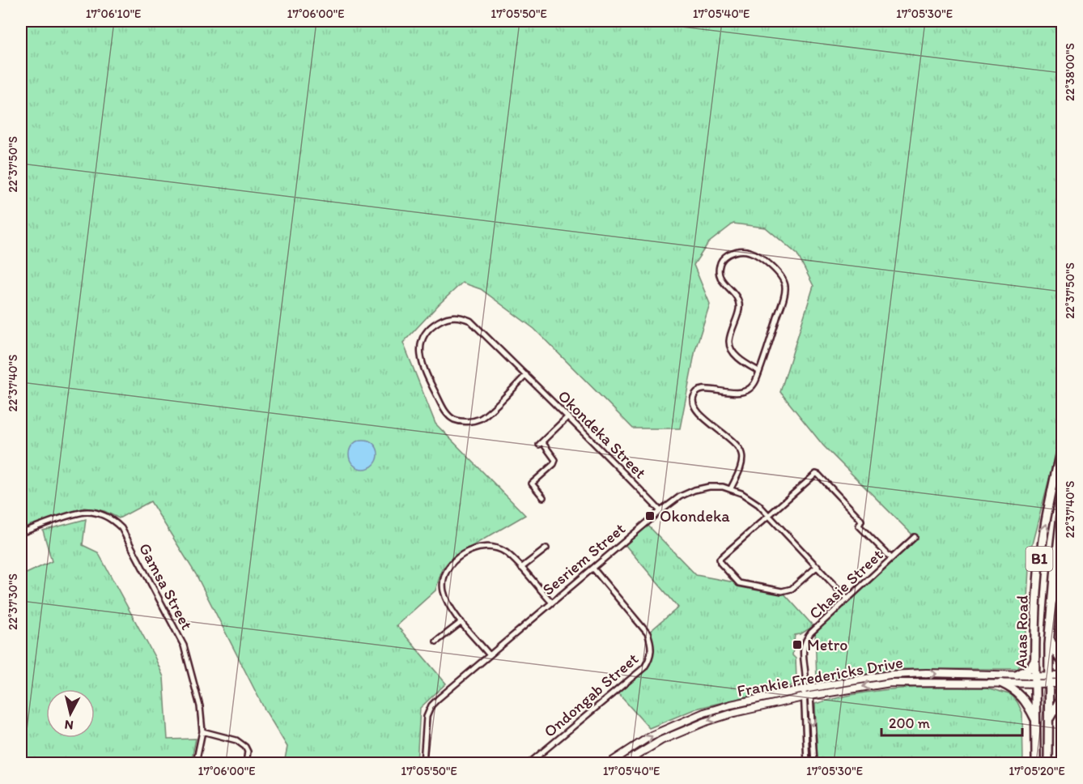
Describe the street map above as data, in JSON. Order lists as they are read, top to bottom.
{
  "streets": {
    "highway": ["B1", "Auas Road"],
    "main road": ["Frankie Fredericks Drive"],
    "street": [
      "Okondeka Street",
      "Sesriem Street",
      "Chasie Street",
      "Gamsa Street",
      "Ondongab Street"
    ]
  },
  "crossings": [
    ["Okondeka Street", "Sesriem Street"],
    ["Sesriem Street", "Chasie Street"],
    ["Sesriem Street", "Ondongab Street"],
    ["Chasie Street", "Frankie Fredericks Drive"],
    ["Auas Road", "Frankie Fredericks Drive"]
  ],
  "places": {
    "transit": ["Okondeka", "Metro"]
  },
  "scale_bar": "200 m",
  "north": "bottom",
  "coordinates": [
    "17°06'10\"E",
    "17°06'00\"E",
    "17°05'50\"E",
    "17°05'40\"E",
    "17°05'30\"E",
    "22°38'00\"S",
    "22°37'50\"S",
    "22°37'40\"S",
    "22°37'30\"S",
    "17°05'20\"E"
  ]
}
